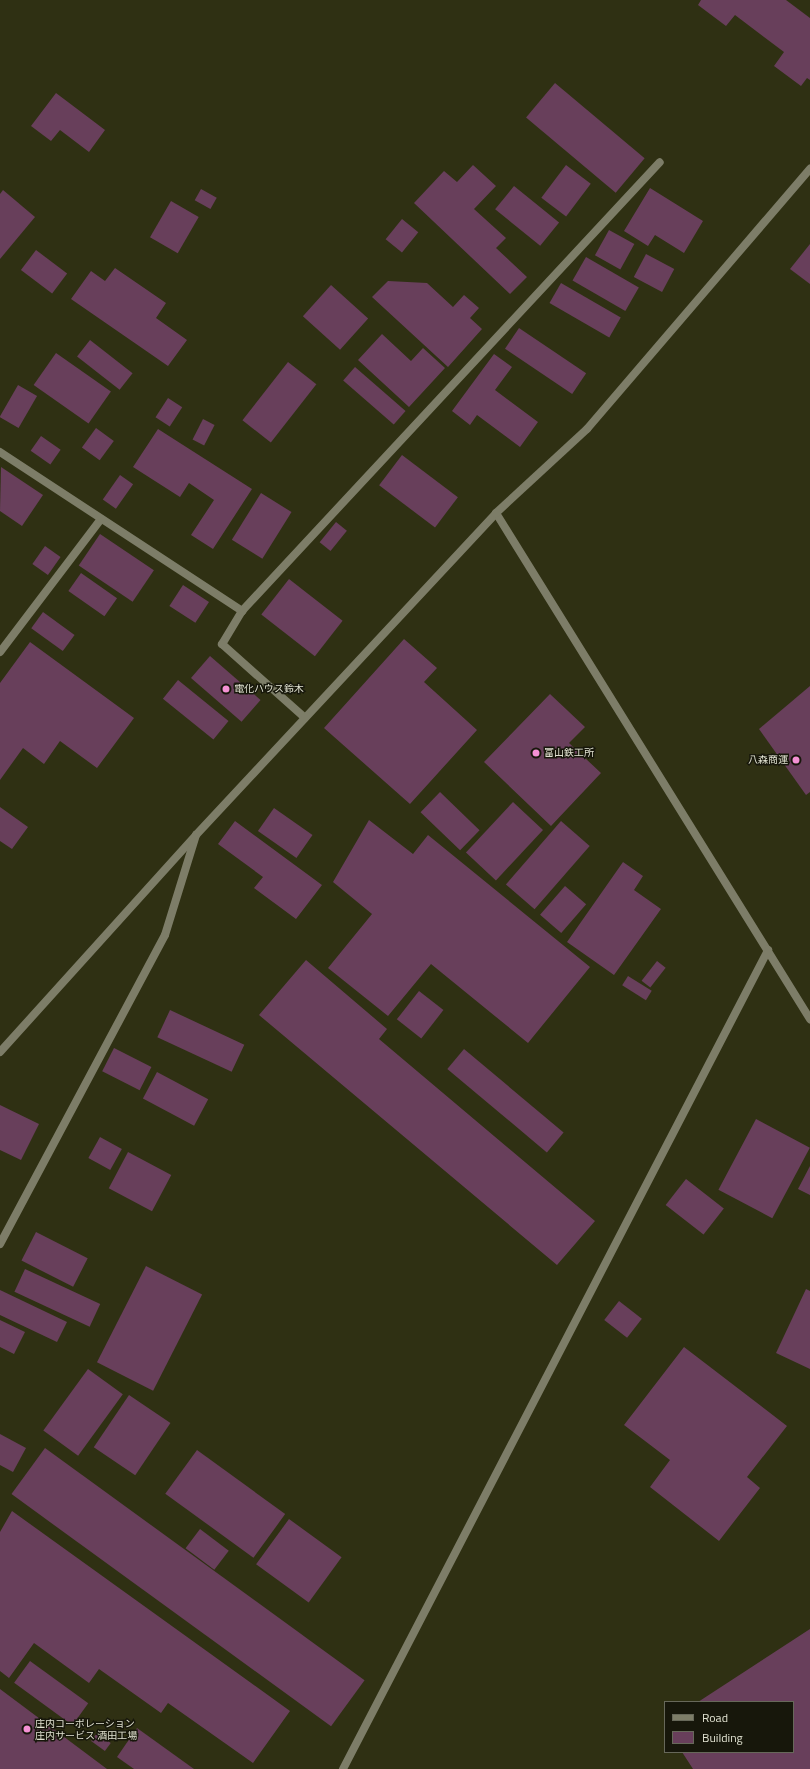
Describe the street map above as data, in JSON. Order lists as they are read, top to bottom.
{
  "places": [
    "電化ハウス鈴木",
    "富山鉄工所",
    "八森商運",
    "庄内コーポレーション 庄内サービス 酒田工場"
  ],
  "legend": ["Road", "Building"]
}
